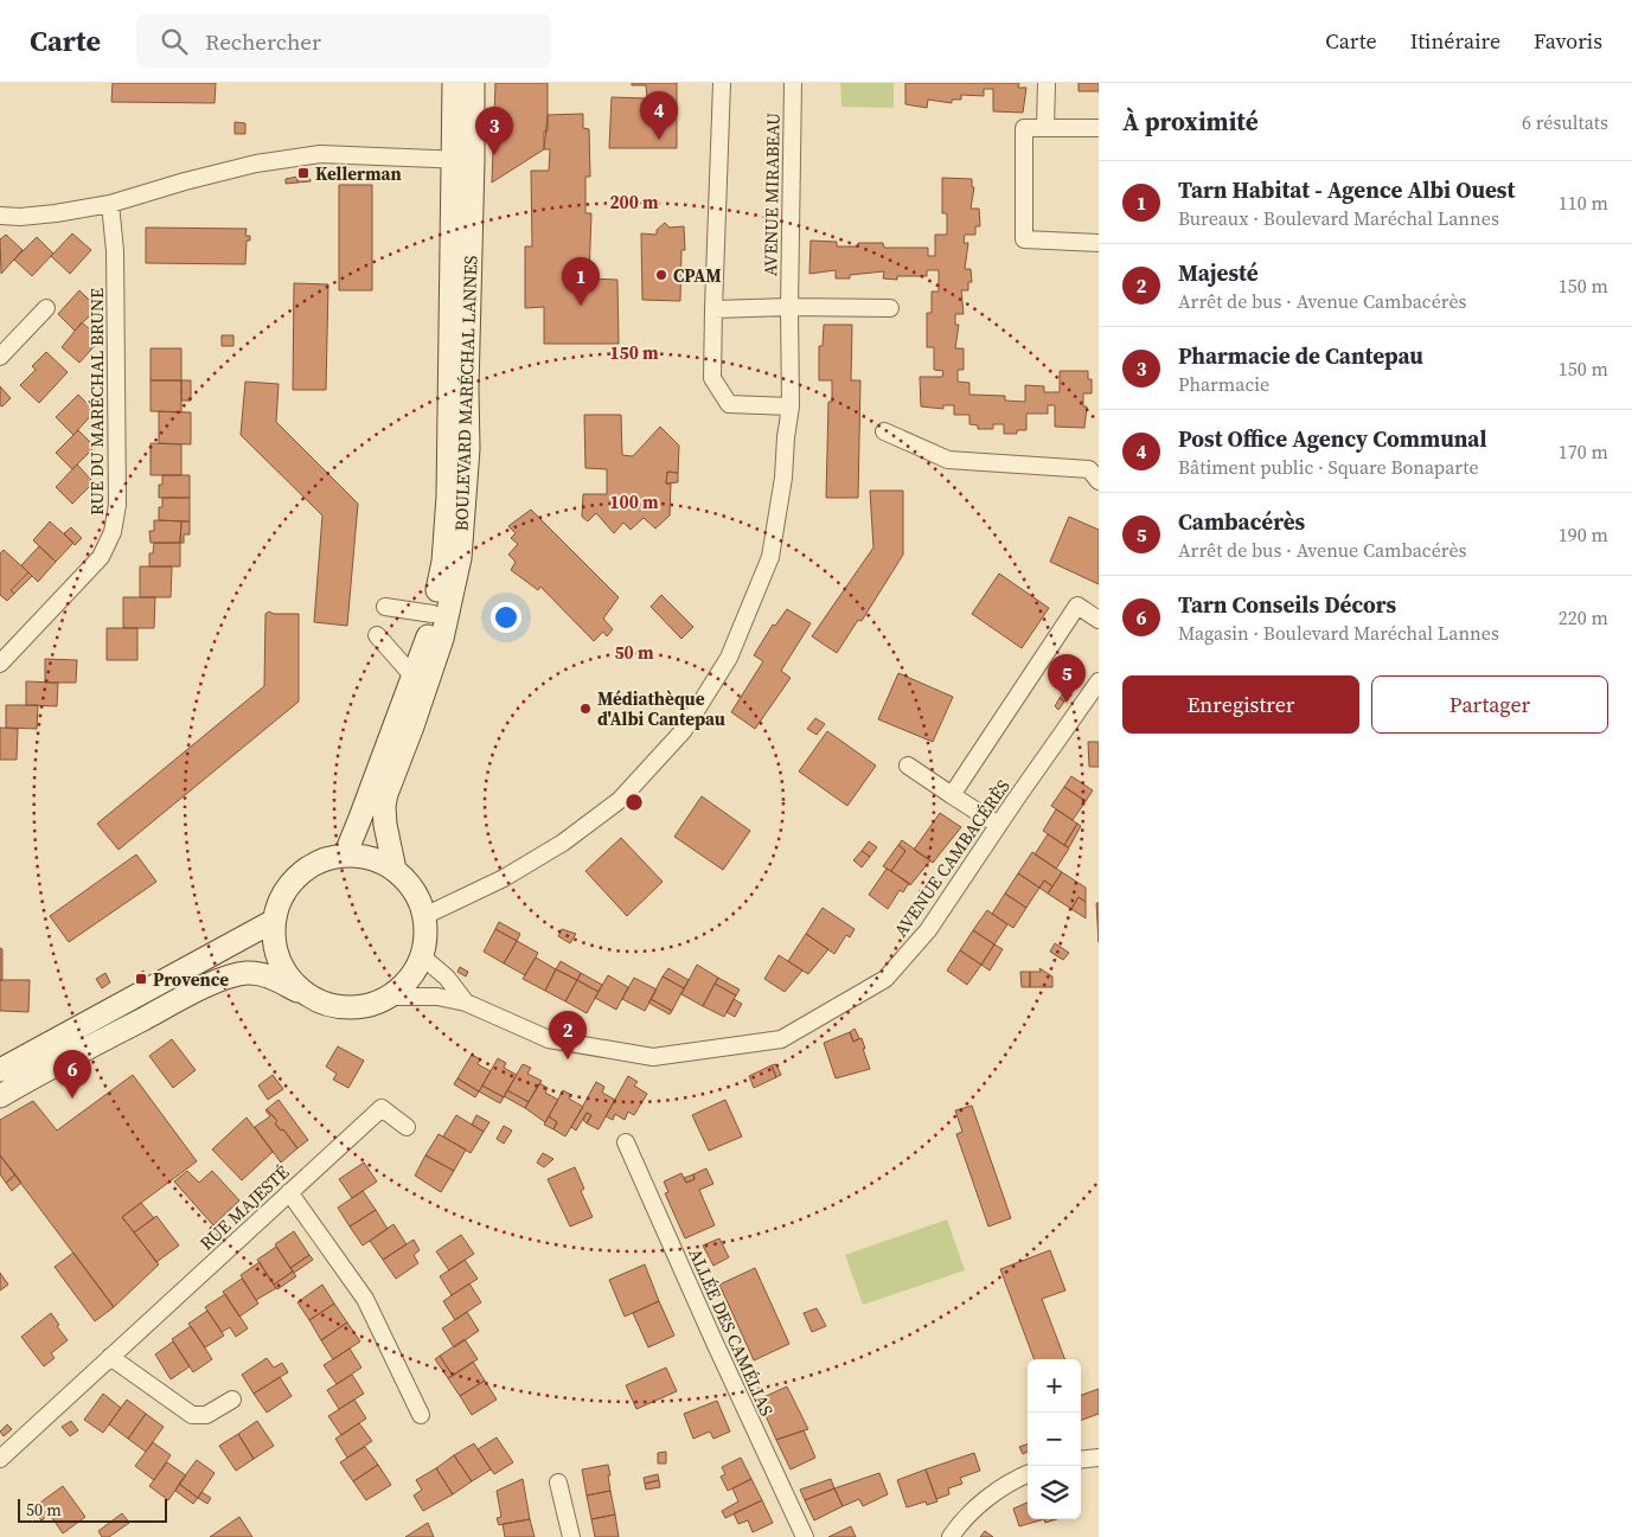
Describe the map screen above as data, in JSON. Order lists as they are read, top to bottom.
{
  "streets": {
    "main road": ["BOULEVARD MARÉCHAL LANNES"],
    "street": [
      "AVENUE MIRABEAU",
      "RUE DU MARÉCHAL BRUNE",
      "AVENUE CAMBACÉRÈS",
      "RUE MAJESTÉ",
      "ALLÉE DES CAMÉLIAS"
    ]
  },
  "crossings": [
    ["BOULEVARD MARÉCHAL LANNES", "AVENUE CAMBACÉRÈS"]
  ],
  "places": {
    "transit": ["Kellerman", "Provence"],
    "other": ["CPAM", "Médiathèque d'Albi Cantepau"]
  },
  "scale_bar": "50 m",
  "page": {
    "header": "Carte",
    "search": "Rechercher",
    "nav": ["Carte", "Itinéraire", "Favoris"],
    "heading": ["À proximité", "6 résultats"],
    "pins": [
      "4",
      "3",
      "1",
      "5",
      "2",
      "6"
    ],
    "list": [
      {
        "mark": "1",
        "name": "Tarn Habitat - Agence Albi Ouest",
        "note": "Bureaux · Boulevard Maréchal Lannes",
        "value": "110 m"
      },
      {
        "mark": "2",
        "name": "Majesté",
        "note": "Arrêt de bus · Avenue Cambacérès",
        "value": "150 m"
      },
      {
        "mark": "3",
        "name": "Pharmacie de Cantepau",
        "note": "Pharmacie",
        "value": "150 m"
      },
      {
        "mark": "4",
        "name": "Post Office Agency Communal",
        "note": "Bâtiment public · Square Bonaparte",
        "value": "170 m"
      },
      {
        "mark": "5",
        "name": "Cambacérès",
        "note": "Arrêt de bus · Avenue Cambacérès",
        "value": "190 m"
      },
      {
        "mark": "6",
        "name": "Tarn Conseils Décors",
        "note": "Magasin · Boulevard Maréchal Lannes",
        "value": "220 m"
      }
    ],
    "buttons": ["Enregistrer", "Partager"],
    "map_buttons": ["+", "−"],
    "scale": "50 m"
  },
  "rings": [
    "200 m",
    "150 m",
    "100 m",
    "50 m"
  ]
}
